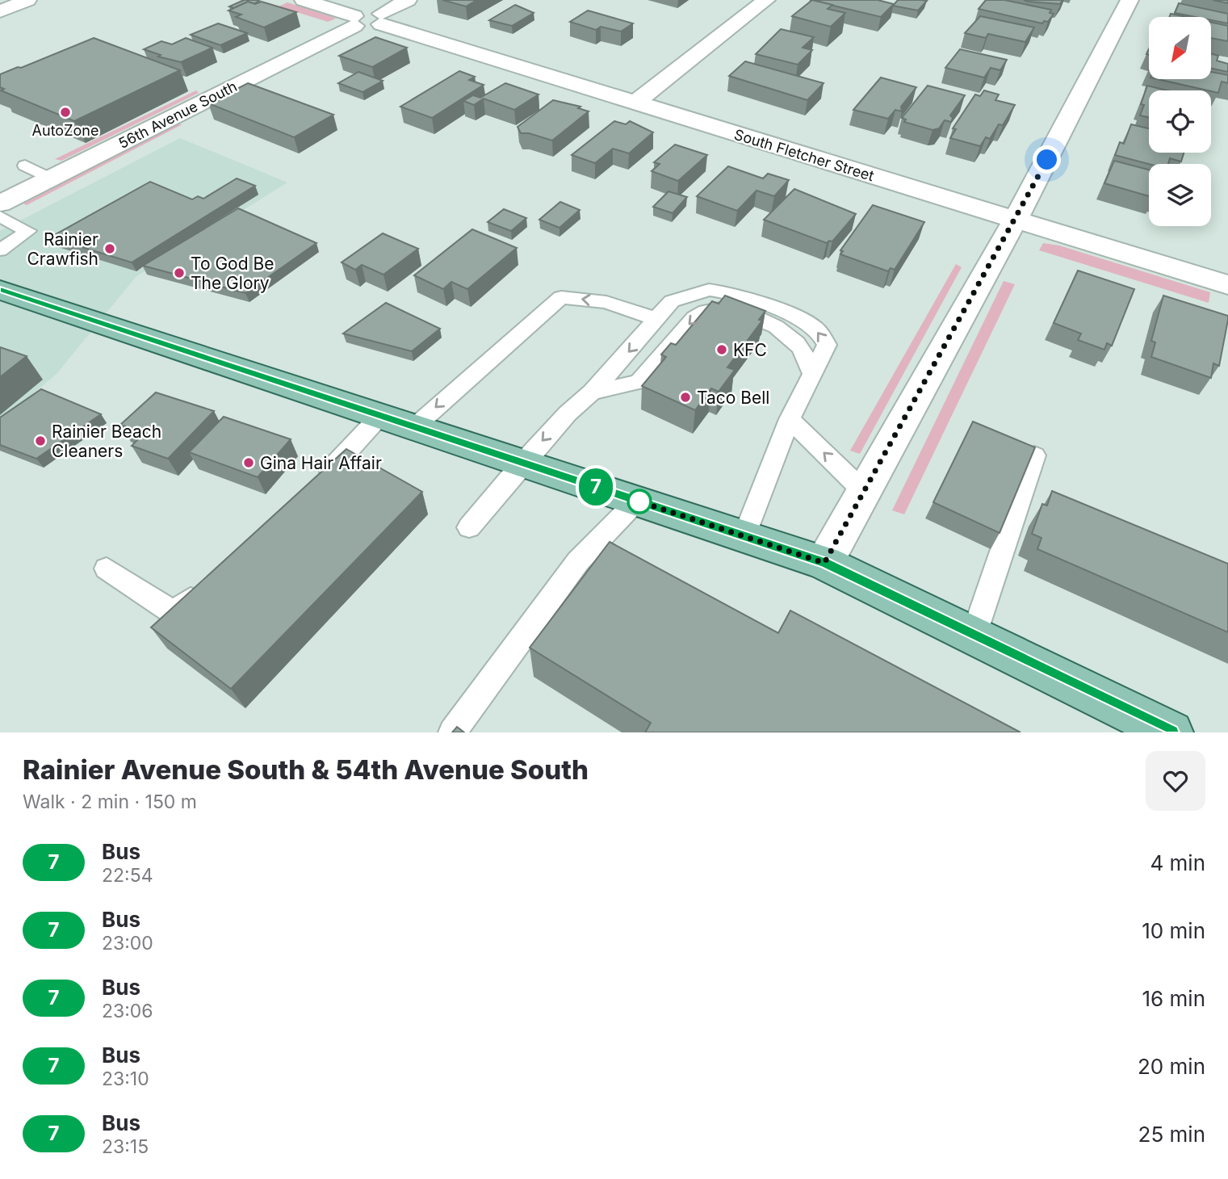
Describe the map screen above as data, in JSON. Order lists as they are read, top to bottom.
{
  "streets": {
    "street": ["56th Avenue South", "South Fletcher Street"]
  },
  "places": [
    "AutoZone",
    "Rainier Crawfish",
    "To God Be The Glory",
    "KFC",
    "Taco Bell",
    "Rainier Beach Cleaners",
    "Gina Hair Affair"
  ],
  "lines": ["bus line 7"],
  "north": "bottom left",
  "page": {
    "on_map": "7",
    "heading": ["Rainier Avenue South & 54th Avenue South", "Walk · 2 min · 150 m"],
    "list": [
      {
        "mark": "7",
        "name": "Bus",
        "note": "22:54",
        "value": "4 min"
      },
      {
        "mark": "7",
        "name": "Bus",
        "note": "23:00",
        "value": "10 min"
      },
      {
        "mark": "7",
        "name": "Bus",
        "note": "23:06",
        "value": "16 min"
      },
      {
        "mark": "7",
        "name": "Bus",
        "note": "23:10",
        "value": "20 min"
      },
      {
        "mark": "7",
        "name": "Bus",
        "note": "23:15",
        "value": "25 min"
      }
    ]
  }
}
